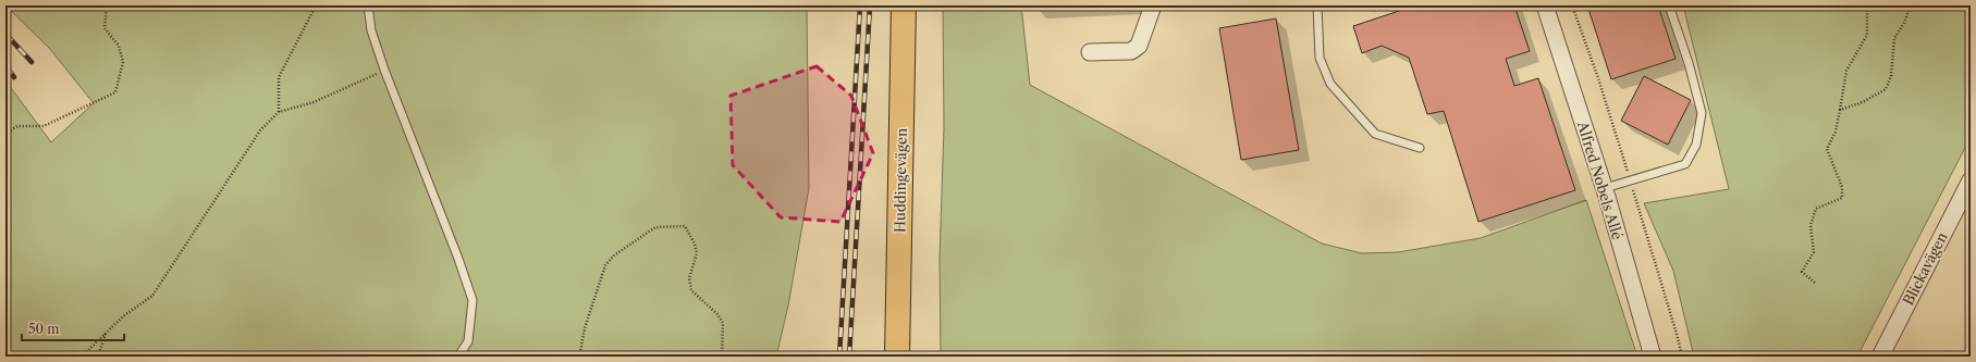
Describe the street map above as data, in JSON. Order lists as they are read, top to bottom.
{
  "streets": {
    "main road": ["Huddingevägen"],
    "street": ["Alfred Nobels Allé", "Blickavägen"]
  },
  "scale_bar": "50 m"
}
